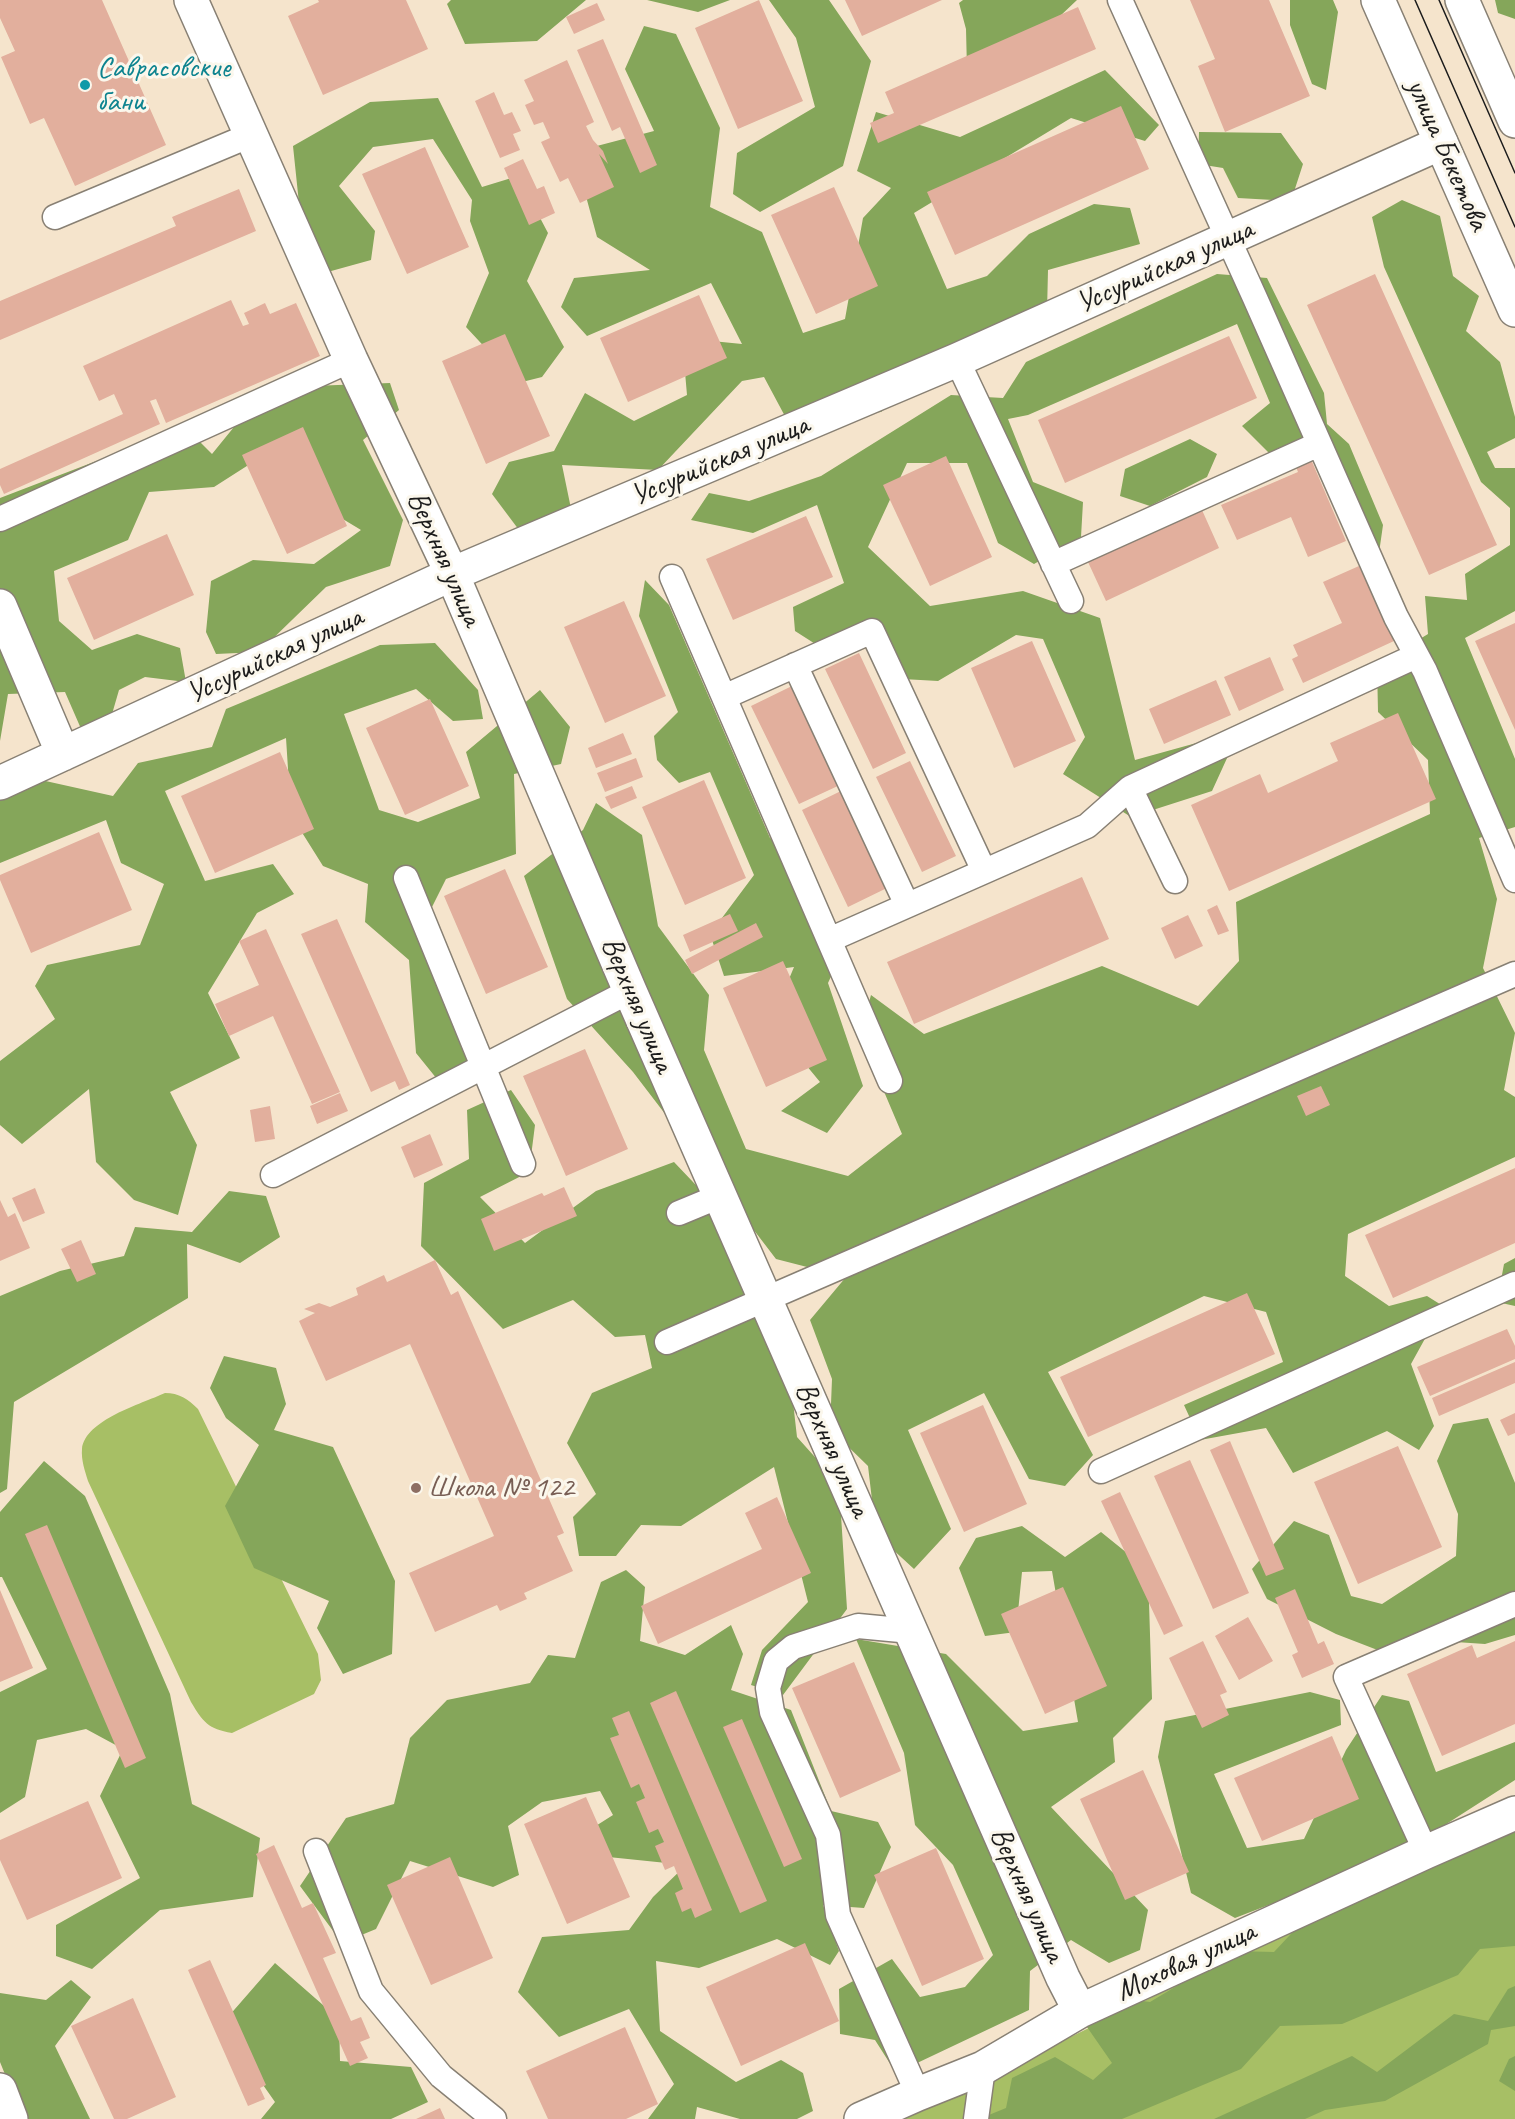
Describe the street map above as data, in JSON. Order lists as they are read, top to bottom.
{
  "streets": {
    "street": [
      "улица Бекетова",
      "Уссурийская улица",
      "Верхняя улица",
      "Моховая улица"
    ]
  },
  "crossings": [
    ["улица Бекетова", "Уссурийская улица"],
    ["Уссурийская улица", "Верхняя улица"],
    ["Верхняя улица", "Моховая улица"]
  ],
  "places": ["Саврасовские бани", "Школа № 122"]
}
